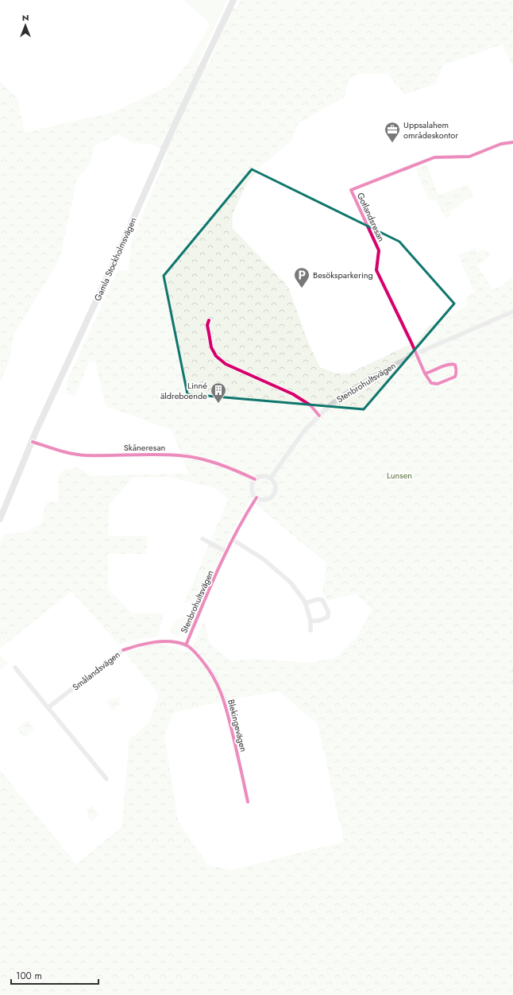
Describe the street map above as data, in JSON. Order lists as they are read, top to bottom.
{
  "streets": {
    "main road": ["Gamla Stockholmsvägen"],
    "street": [
      "Gotlandsresan",
      "Stenbrohultsvägen",
      "Skåneresan",
      "Smålandsvägen",
      "Blekingevägen"
    ]
  },
  "crossings": [
    ["Gotlandsresan", "Stenbrohultsvägen"],
    ["Gamla Stockholmsvägen", "Skåneresan"],
    ["Stenbrohultsvägen", "Skåneresan"],
    ["Stenbrohultsvägen", "Smålandsvägen"],
    ["Stenbrohultsvägen", "Blekingevägen"],
    ["Smålandsvägen", "Blekingevägen"]
  ],
  "parks": ["Lunsen"],
  "places": {
    "office": ["Uppsalahem områdeskontor"],
    "parking": ["Besöksparkering"],
    "building": ["Linné äldreboende"]
  },
  "scale_bar": "100 m",
  "north": "top"
}
